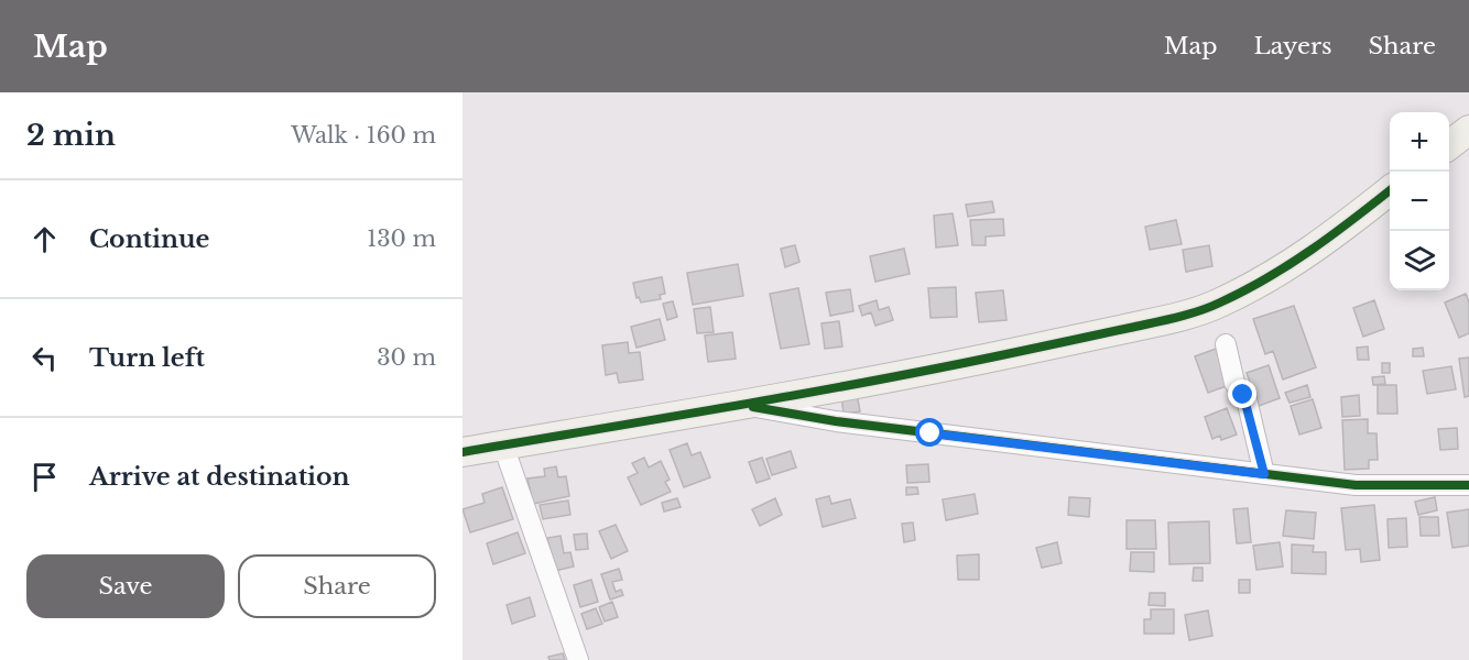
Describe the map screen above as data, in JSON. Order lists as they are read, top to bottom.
{
  "page": {
    "header": "Map",
    "nav": ["Map", "Layers", "Share"],
    "heading": ["2 min", "Walk · 160 m"],
    "map_buttons": ["+", "−"],
    "list": [
      ["Continue", "130 m"],
      ["Turn left", "30 m"],
      "Arrive at destination"
    ],
    "buttons": ["Save", "Share"]
  }
}
